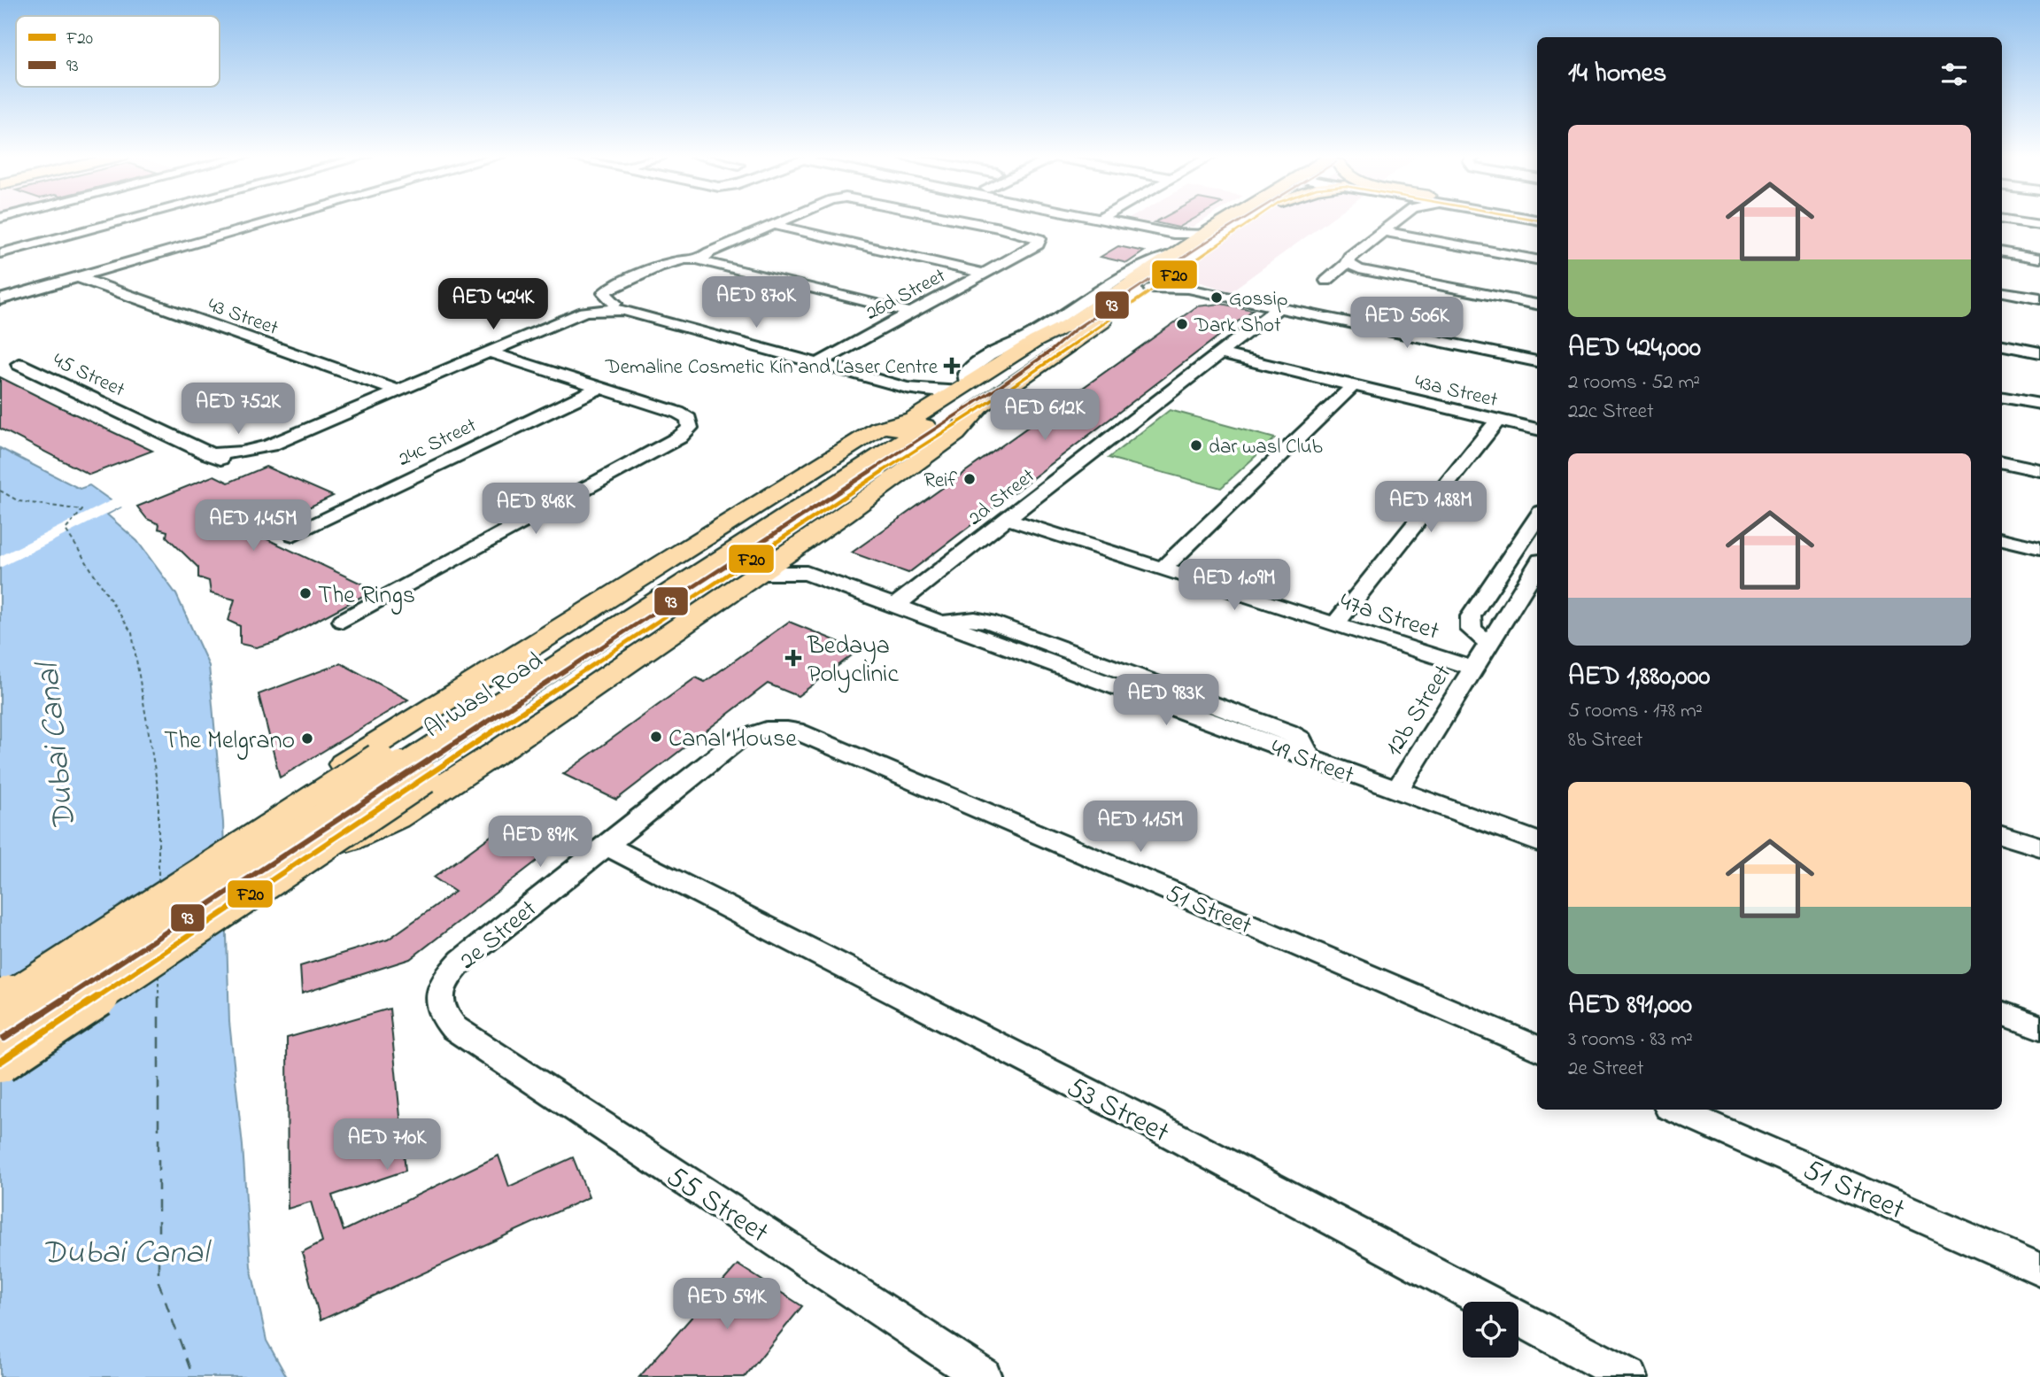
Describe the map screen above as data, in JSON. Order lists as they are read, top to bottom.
{
  "streets": {
    "main road": ["Al Wasl Road"],
    "street": [
      "26d Street",
      "43 Street",
      "45 Street",
      "43a Street",
      "24c Street",
      "2d Street",
      "47a Street",
      "12b Street",
      "49 Street",
      "51 Street",
      "2e Street",
      "53 Street",
      "55 Street"
    ]
  },
  "crossings": [
    ["43 Street", "45 Street"],
    ["43a Street", "2d Street"],
    ["2d Street", "47a Street"],
    ["2d Street", "49 Street"],
    ["47a Street", "12b Street"],
    ["12b Street", "49 Street"],
    ["51 Street", "2e Street"],
    ["2e Street", "53 Street"],
    ["2e Street", "55 Street"]
  ],
  "water": ["Dubai Canal"],
  "places": {
    "other": [
      "Gossip",
      "Dark Shot",
      "dar wasl Club",
      "Reif",
      "The Rings",
      "Canal House",
      "The Melgrano"
    ],
    "health": ["Demaline Cosmetic Kin and Laser Centre", "Bedaya Polyclinic"]
  },
  "lines": ["transit line F20", "transit line 93"],
  "legend": ["F20", "93"],
  "page": {
    "heading": "14 homes",
    "list": [
      {
        "name": "AED 424,000",
        "note": "2 rooms · 52 m² · 22c Street"
      },
      {
        "name": "AED 1,880,000",
        "note": "5 rooms · 178 m² · 8b Street"
      },
      {
        "name": "AED 891,000",
        "note": "3 rooms · 83 m² · 2e Street"
      }
    ],
    "price": [
      "AED 870K",
      "AED 424K",
      "AED 506K",
      "AED 752K",
      "AED 612K",
      "AED 1.88M",
      "AED 848K",
      "AED 1.45M",
      "AED 1.09M",
      "AED 983K",
      "AED 1.15M",
      "AED 891K",
      "AED 710K",
      "AED 591K"
    ]
  }
}
